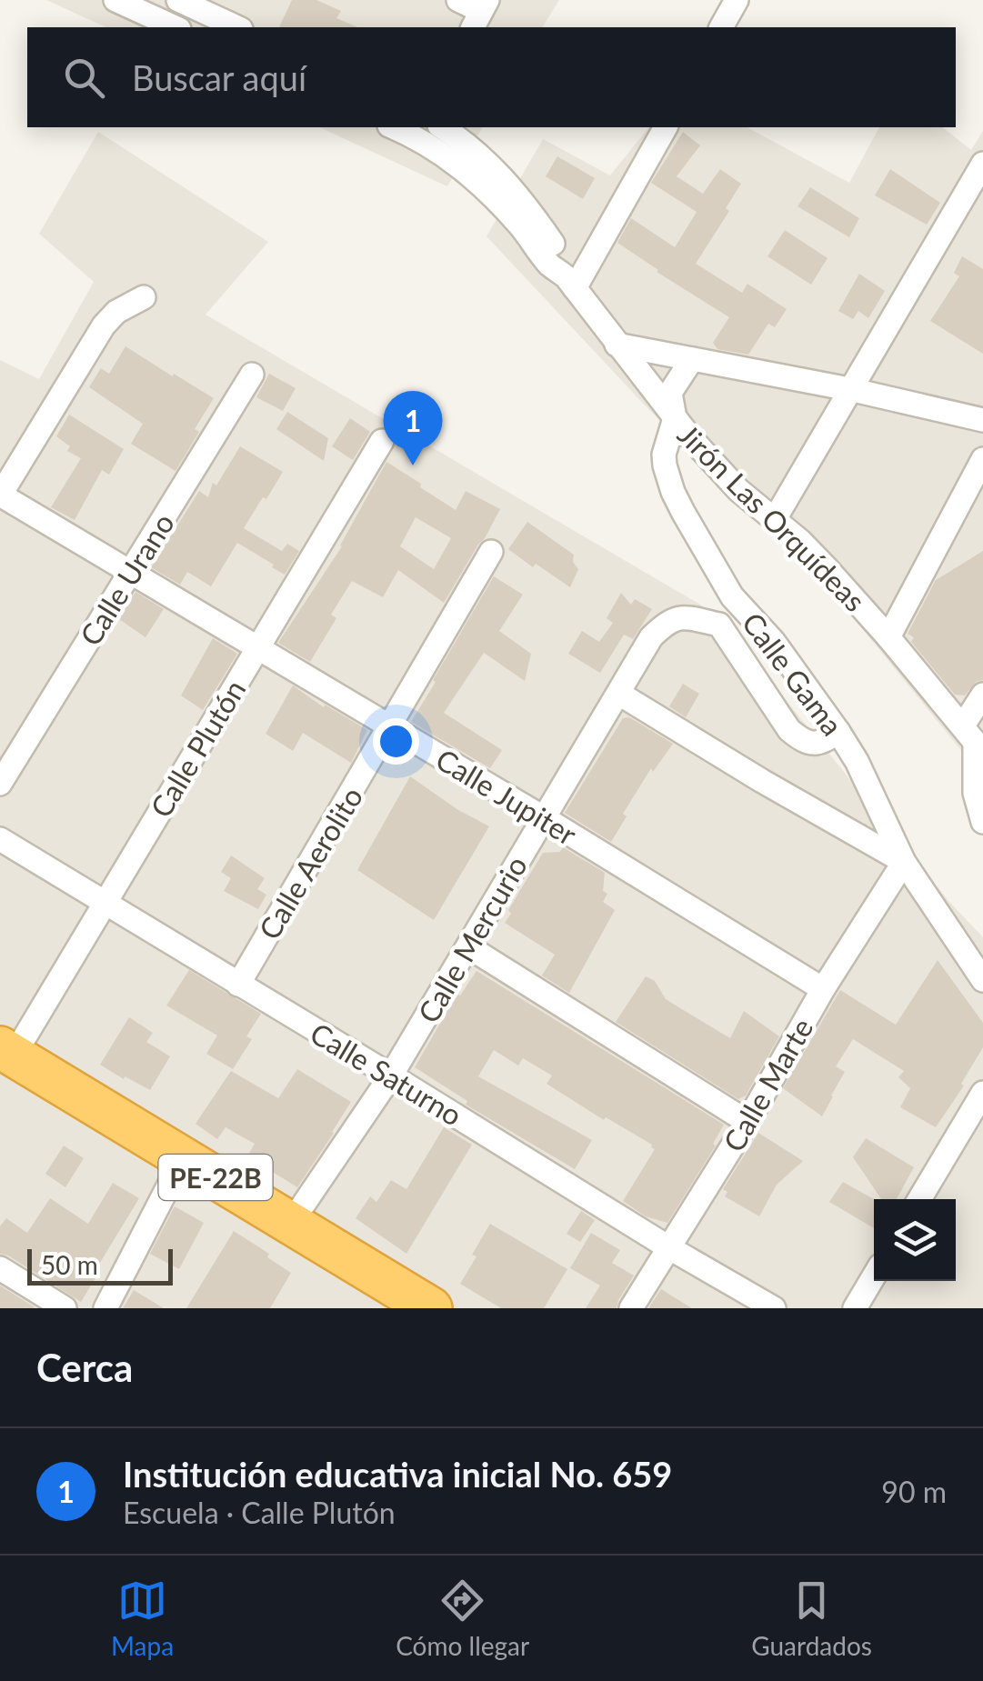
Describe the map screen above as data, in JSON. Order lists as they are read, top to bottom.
{
  "streets": {
    "highway": ["PE-22B"],
    "street": [
      "Jirón Las Orquídeas",
      "Calle Urano",
      "Calle Gama",
      "Calle Plutón",
      "Calle Jupiter",
      "Calle Aerolito",
      "Calle Mercurio",
      "Calle Saturno",
      "Calle Marte"
    ]
  },
  "crossings": [
    ["Jirón Las Orquídeas", "Calle Gama"],
    ["Calle Urano", "Calle Jupiter"],
    ["Calle Gama", "Calle Mercurio"],
    ["Calle Gama", "Calle Marte"],
    ["Calle Plutón", "Calle Jupiter"],
    ["Calle Plutón", "Calle Saturno"],
    ["Calle Plutón", "PE-22B"],
    ["Calle Jupiter", "Calle Aerolito"],
    ["Calle Jupiter", "Calle Mercurio"],
    ["Calle Jupiter", "Calle Marte"],
    ["Calle Aerolito", "Calle Saturno"],
    ["Calle Mercurio", "Calle Saturno"],
    ["Calle Mercurio", "PE-22B"],
    ["Calle Saturno", "Calle Marte"]
  ],
  "scale_bar": "50 m",
  "page": {
    "search": "Buscar aquí",
    "pins": "1",
    "scale": "50 m",
    "heading": "Cerca",
    "list": [
      {
        "mark": "1",
        "name": "Institución educativa inicial No. 659",
        "note": "Escuela · Calle Plutón",
        "value": "90 m"
      }
    ],
    "nav": ["Mapa", "Cómo llegar", "Guardados"]
  }
}
